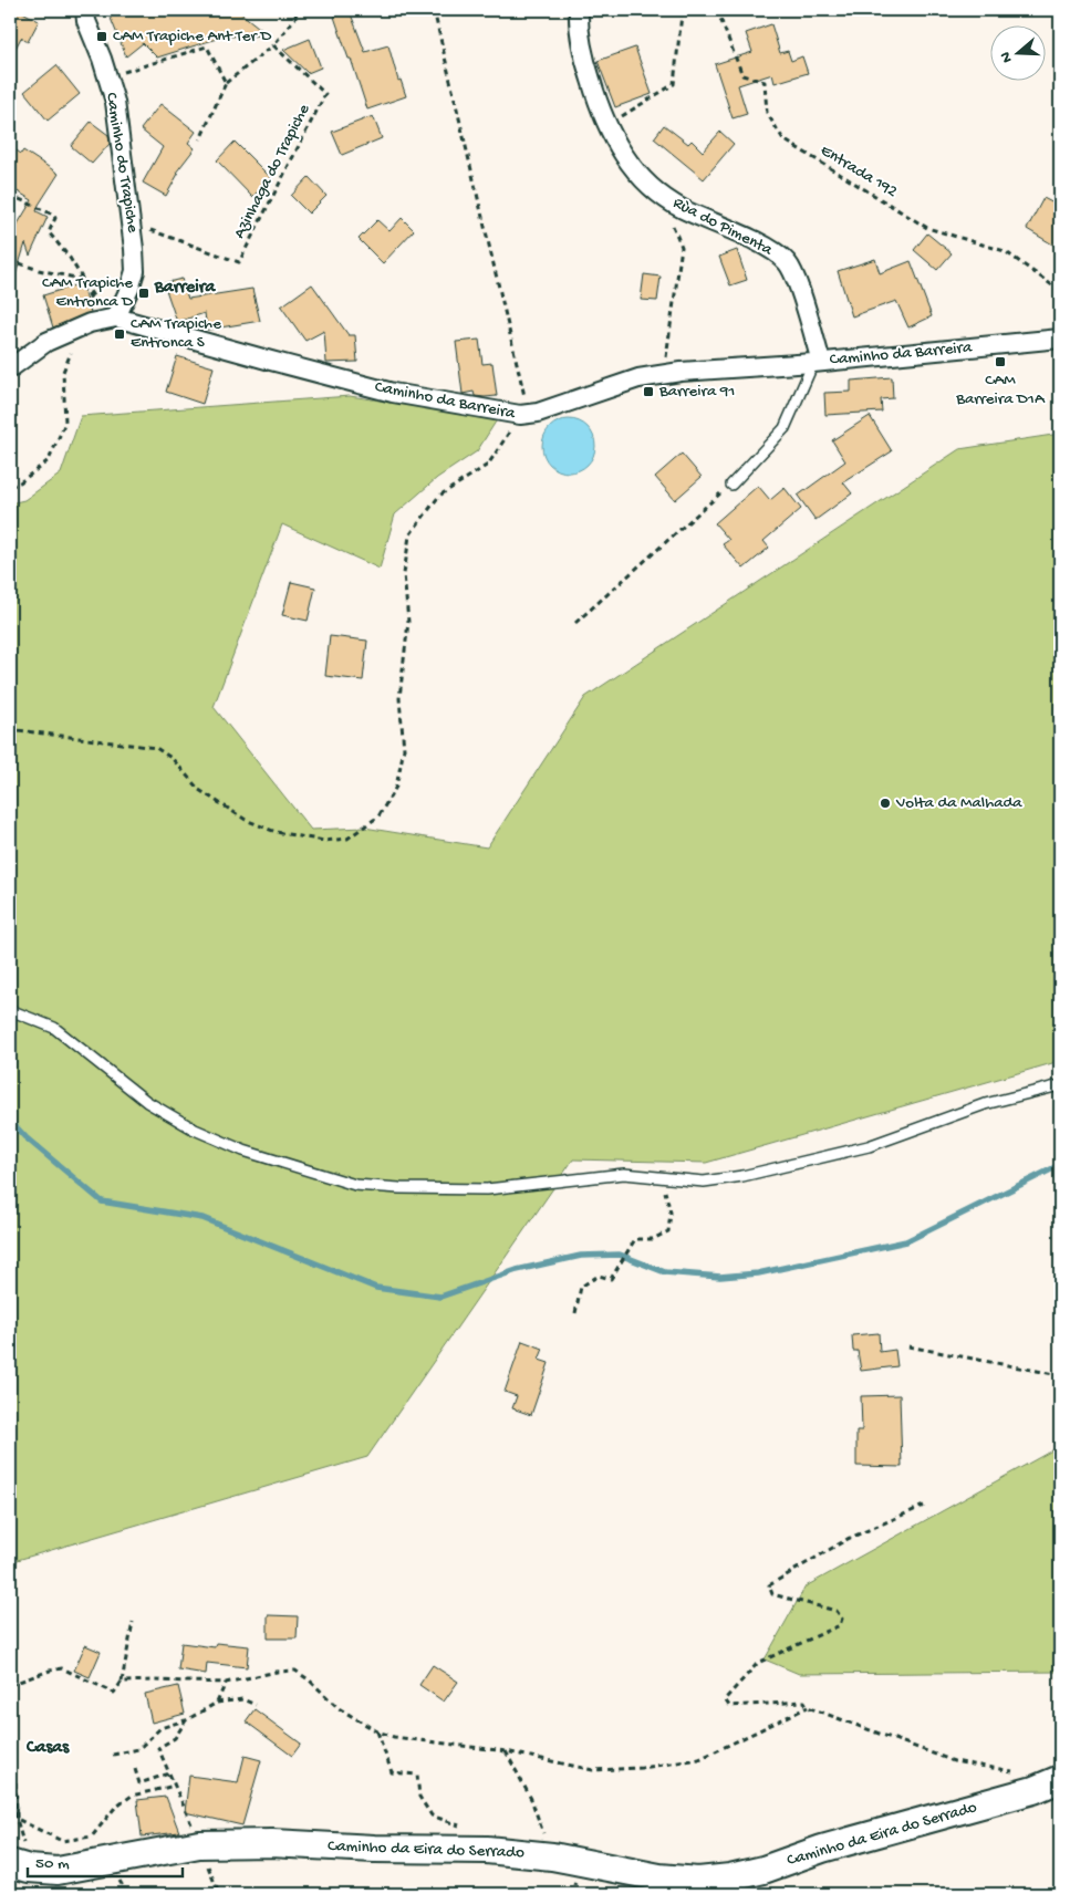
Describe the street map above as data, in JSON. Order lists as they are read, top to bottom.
{
  "streets": {
    "main road": ["Caminho da Eira do Serrado"],
    "street": ["Caminho do Trapiche", "Rùa do Pimenta", "Caminho da Barreira"],
    "path": ["Azinhaga do Trapiche", "Entrada 192"]
  },
  "crossings": [
    ["Caminho do Trapiche", "Azinhaga do Trapiche"],
    ["Caminho do Trapiche", "Caminho da Barreira"],
    ["Rùa do Pimenta", "Caminho da Barreira"]
  ],
  "districts": ["Barreira", "Casas"],
  "places": {
    "transit": [
      "CAM Trapiche Ant Ter D",
      "CAM Trapiche Entronca D",
      "CAM Trapiche Entronca S",
      "CAM Barreira D1A",
      "Barreira 91"
    ],
    "other": ["Volta da Malhada"]
  },
  "scale_bar": "50 m",
  "north": "left"
}
